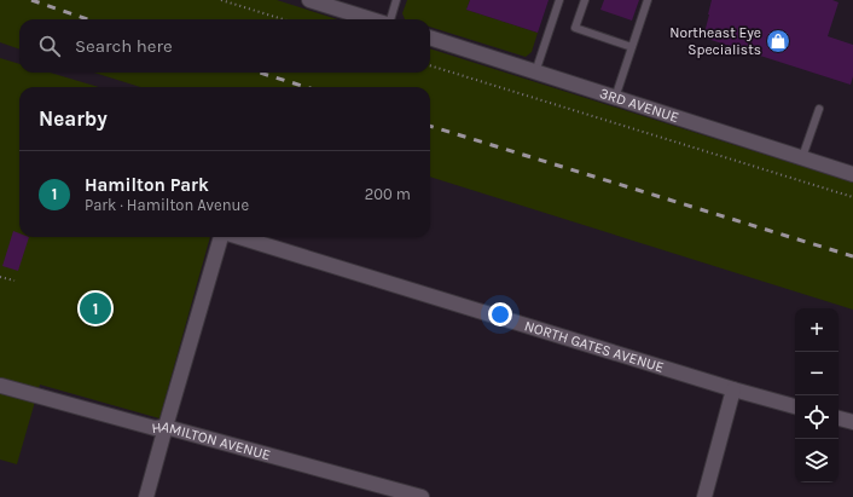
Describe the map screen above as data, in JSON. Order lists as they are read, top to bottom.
{
  "streets": {
    "street": ["3RD AVENUE", "NORTH GATES AVENUE", "HAMILTON AVENUE"]
  },
  "places": {
    "shop": ["Northeast Eye Specialists"]
  },
  "page": {
    "search": "Search here",
    "heading": "Nearby",
    "list": [
      {
        "mark": "1",
        "name": "Hamilton Park",
        "note": "Park · Hamilton Avenue",
        "value": "200 m"
      }
    ],
    "pins": "1",
    "map_buttons": ["+", "−"]
  }
}
